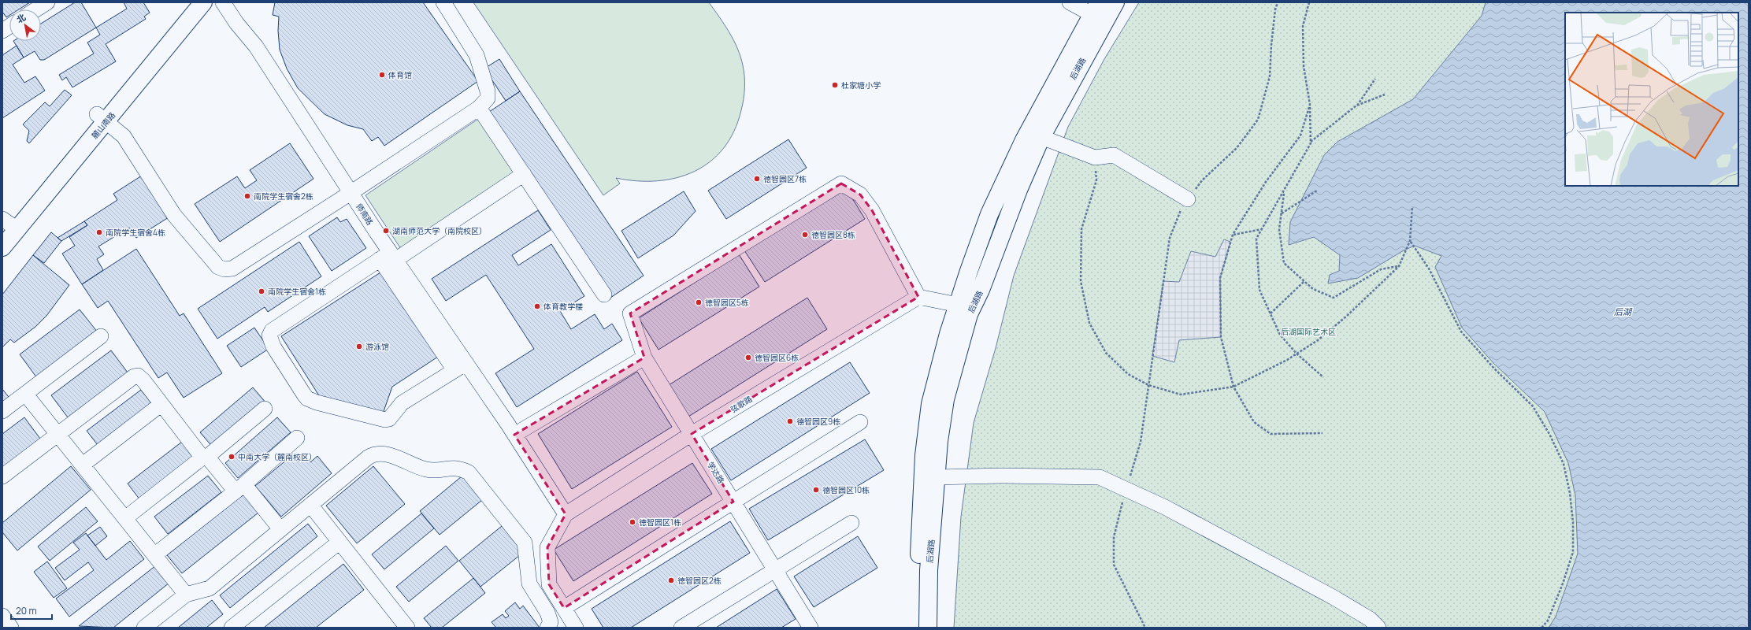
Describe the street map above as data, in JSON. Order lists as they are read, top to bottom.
{
  "streets": {
    "main road": ["后湖路", "麓山南路"],
    "street": ["师南路", "弦歌路", "学达路"]
  },
  "crossings": [
    ["师南路", "弦歌路"],
    ["弦歌路", "学达路"]
  ],
  "water": ["后湖"],
  "parks": ["后湖国际艺术区"],
  "places": [
    "体育馆",
    "杜家塘小学",
    "徳智园区7栋",
    "南院学生宿舍2栋",
    "湖南师范大学（南院校区）",
    "南院学生宿舍4栋",
    "徳智园区8栋",
    "南院学生宿舍1栋",
    "徳智园区5栋",
    "体育教学楼",
    "游泳馆",
    "徳智园区6栋",
    "德智园区9栋",
    "中南大学（麓南校区）",
    "德智园区10栋",
    "徳智园区1栋",
    "徳智园区2栋"
  ],
  "scale_bar": "20 m",
  "north": "top left"
}
